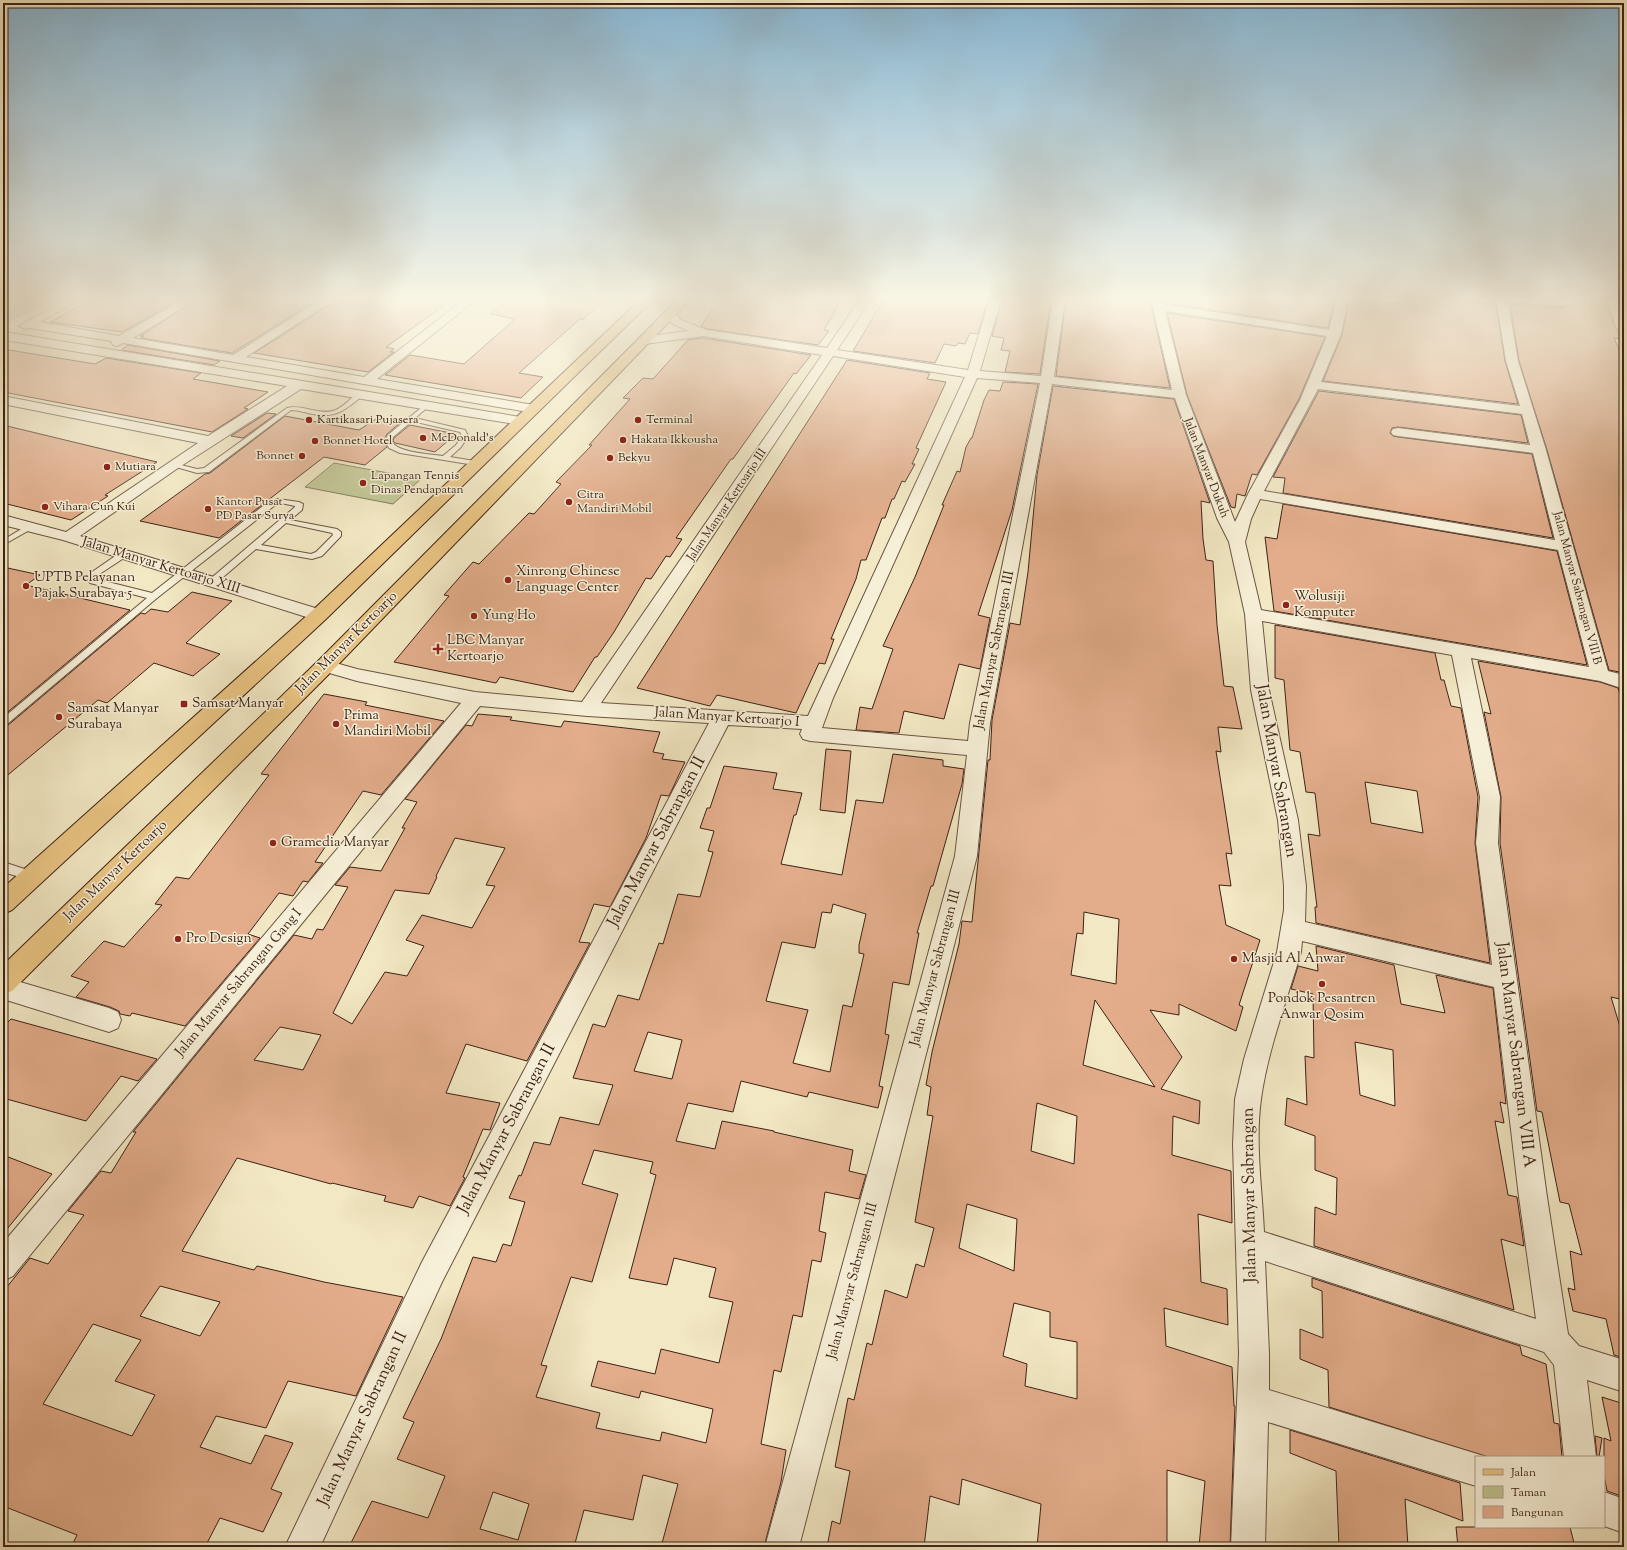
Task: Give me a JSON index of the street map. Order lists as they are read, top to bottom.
{
  "streets": {
    "main road": ["Jalan Manyar Kertoarjo"],
    "street": [
      "Jalan Manyar Dukuh",
      "Jalan Manyar Kertoarjo III",
      "Jalan Manyar Kertoarjo XIII",
      "Jalan Manyar Sabrangan VIII B",
      "Jalan Manyar Sabrangan III",
      "Jalan Manyar Kertoarjo I",
      "Jalan Manyar Sabrangan",
      "Jalan Manyar Sabrangan II",
      "Jalan Manyar Sabrangan Gang I",
      "Jalan Manyar Sabrangan VIII A"
    ]
  },
  "crossings": [
    ["Jalan Manyar Dukuh", "Jalan Manyar Sabrangan"],
    ["Jalan Manyar Kertoarjo III", "Jalan Manyar Kertoarjo I"],
    ["Jalan Manyar Sabrangan VIII B", "Jalan Manyar Sabrangan"],
    ["Jalan Manyar Sabrangan VIII B", "Jalan Manyar Sabrangan VIII A"],
    ["Jalan Manyar Kertoarjo", "Jalan Manyar Kertoarjo I"],
    ["Jalan Manyar Kertoarjo I", "Jalan Manyar Sabrangan II"],
    ["Jalan Manyar Kertoarjo I", "Jalan Manyar Sabrangan Gang I"]
  ],
  "places": {
    "other": [
      "Kartikasari Pujasera",
      "Terminal",
      "McDonald's",
      "Hakata Ikkousha",
      "Bonnet Hotel",
      "Bonnet",
      "Bekyu",
      "Mutiara",
      "Lapangan Tennis Dinas Pendapatan",
      "Citra Mandiri Mobil",
      "Vihara Cun Kui",
      "Kantor Pusat PD Pasar Surya",
      "Xinrong Chinese Language Center",
      "UPTB Pelayanan Pajak Surabaya 5",
      "Wolusiji Komputer",
      "Yung Ho",
      "Samsat Manyar Surabaya",
      "Prima Mandiri Mobil",
      "Gramedia Manyar",
      "Pro Design",
      "Masjid Al Anwar",
      "Pondok Pesantren Anwar Qosim"
    ],
    "health": ["LBC Manyar Kertoarjo"],
    "transit": ["Samsat Manyar"]
  },
  "legend": ["Jalan", "Taman", "Bangunan"]
}
